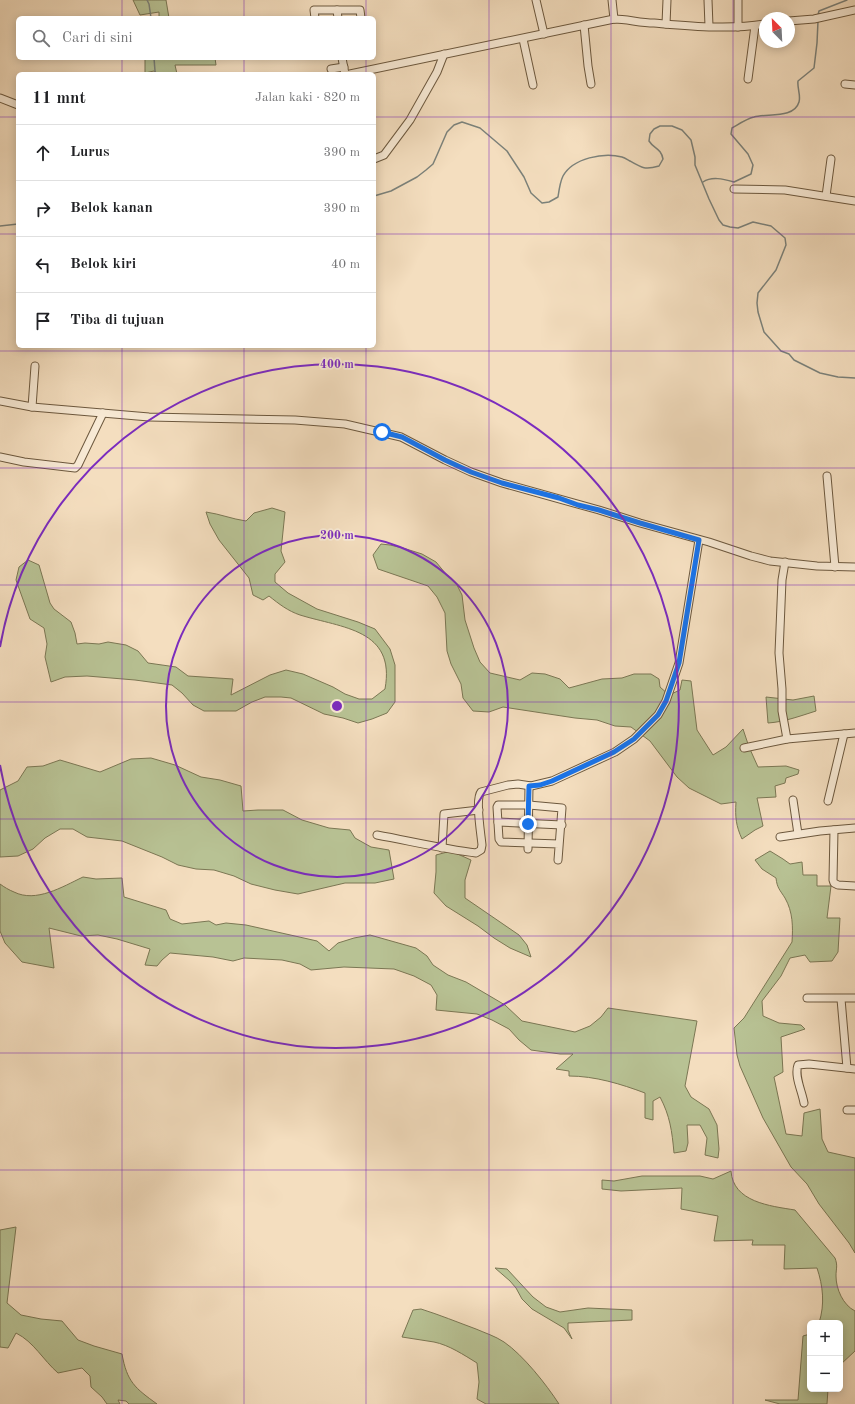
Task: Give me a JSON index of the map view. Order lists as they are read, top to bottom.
{
  "north": "top left",
  "page": {
    "search": "Cari di sini",
    "heading": ["11 mnt", "Jalan kaki · 820 m"],
    "list": [
      ["Lurus", "390 m"],
      ["Belok kanan", "390 m"],
      ["Belok kiri", "40 m"],
      "Tiba di tujuan"
    ],
    "map_buttons": ["+", "−"]
  },
  "rings": ["400 m", "200 m"]
}
